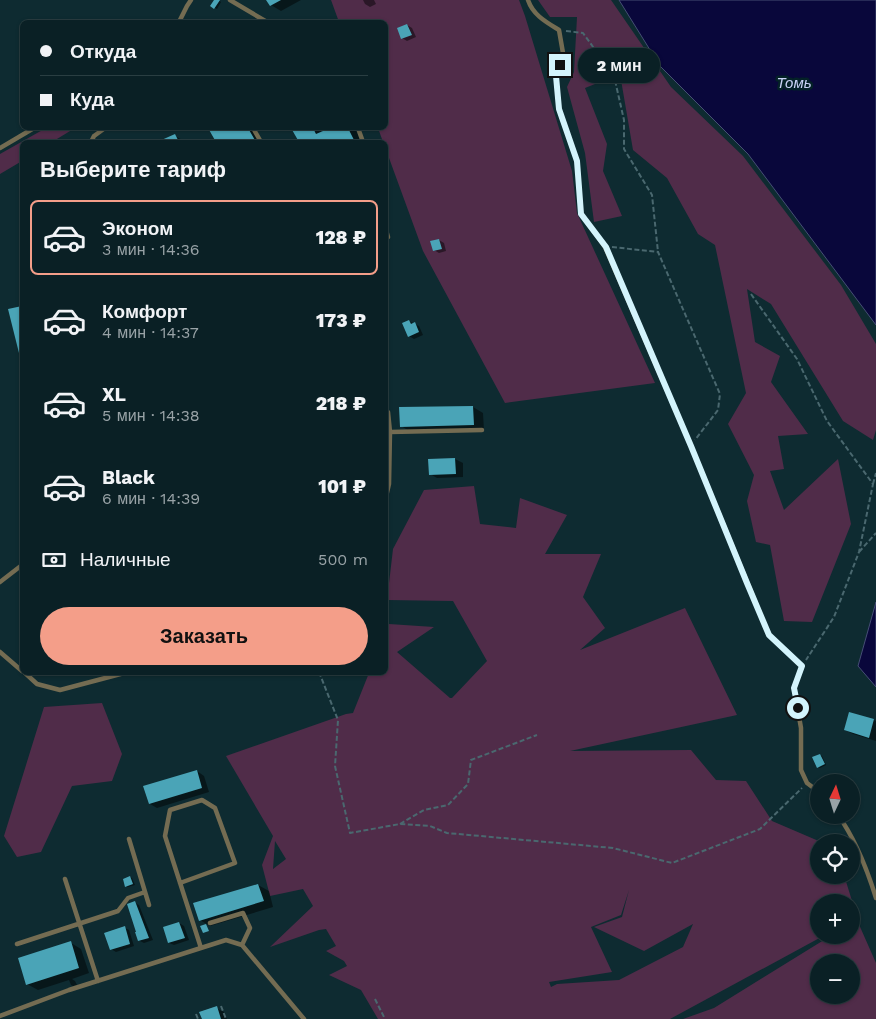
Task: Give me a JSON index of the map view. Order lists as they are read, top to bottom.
{
  "water": ["Томь"],
  "north": "top",
  "page": {
    "banner": ["Откуда", "Куда"],
    "bubble": "2 мин",
    "heading": "Выберите тариф",
    "list": [
      {
        "name": "Эконом",
        "note": "3 мин · 14:36",
        "value": "128 ₽"
      },
      {
        "name": "Комфорт",
        "note": "4 мин · 14:37",
        "value": "173 ₽"
      },
      {
        "name": "XL",
        "note": "5 мин · 14:38",
        "value": "218 ₽"
      },
      {
        "name": "Black",
        "note": "6 мин · 14:39",
        "value": "101 ₽"
      }
    ],
    "pay": ["Наличные", "500 m"],
    "buttons": "Заказать",
    "map_buttons": ["+", "−"]
  }
}
